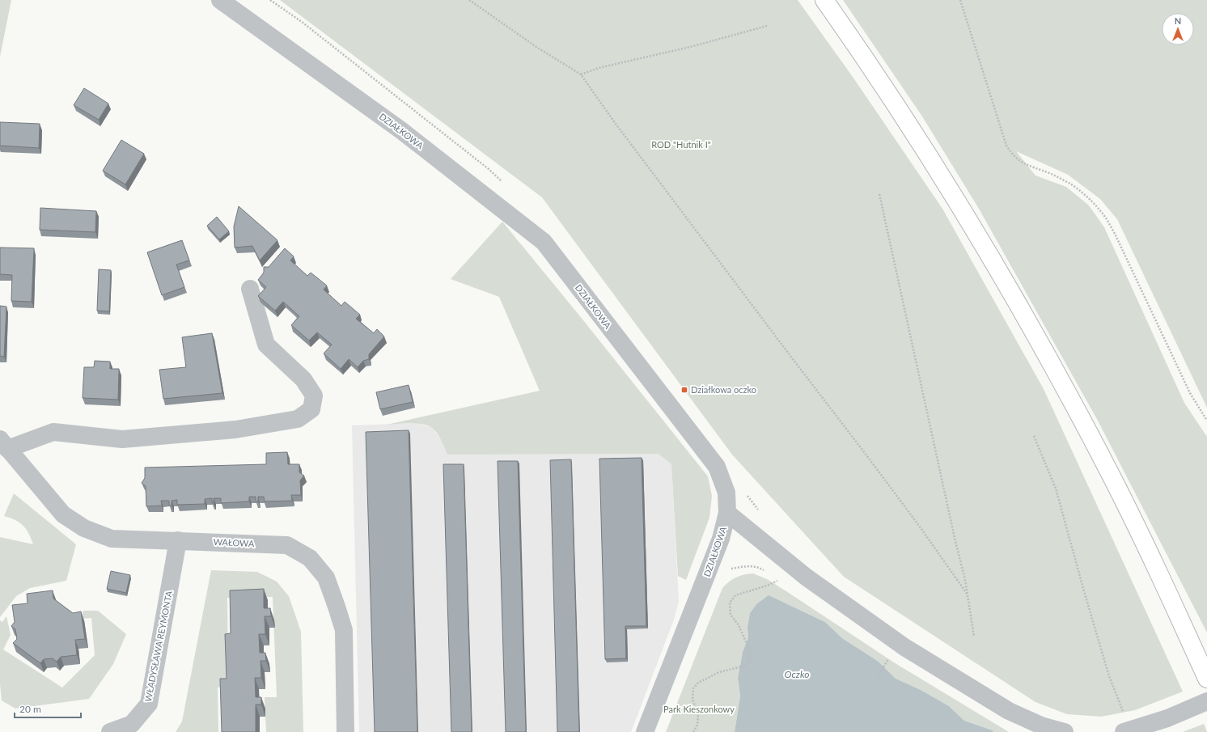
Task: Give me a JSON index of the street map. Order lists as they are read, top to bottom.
{
  "streets": {
    "street": ["DZIAŁKOWA", "WAŁOWA", "WŁADYSŁAWA REYMONTA"]
  },
  "crossings": [
    ["WAŁOWA", "WŁADYSŁAWA REYMONTA"]
  ],
  "water": ["Oczko"],
  "parks": ["ROD \"Hutnik I\"", "Park Kieszonkowy"],
  "places": {
    "transit": ["Działkowa oczko"]
  },
  "scale_bar": "20 m",
  "north": "top"
}
